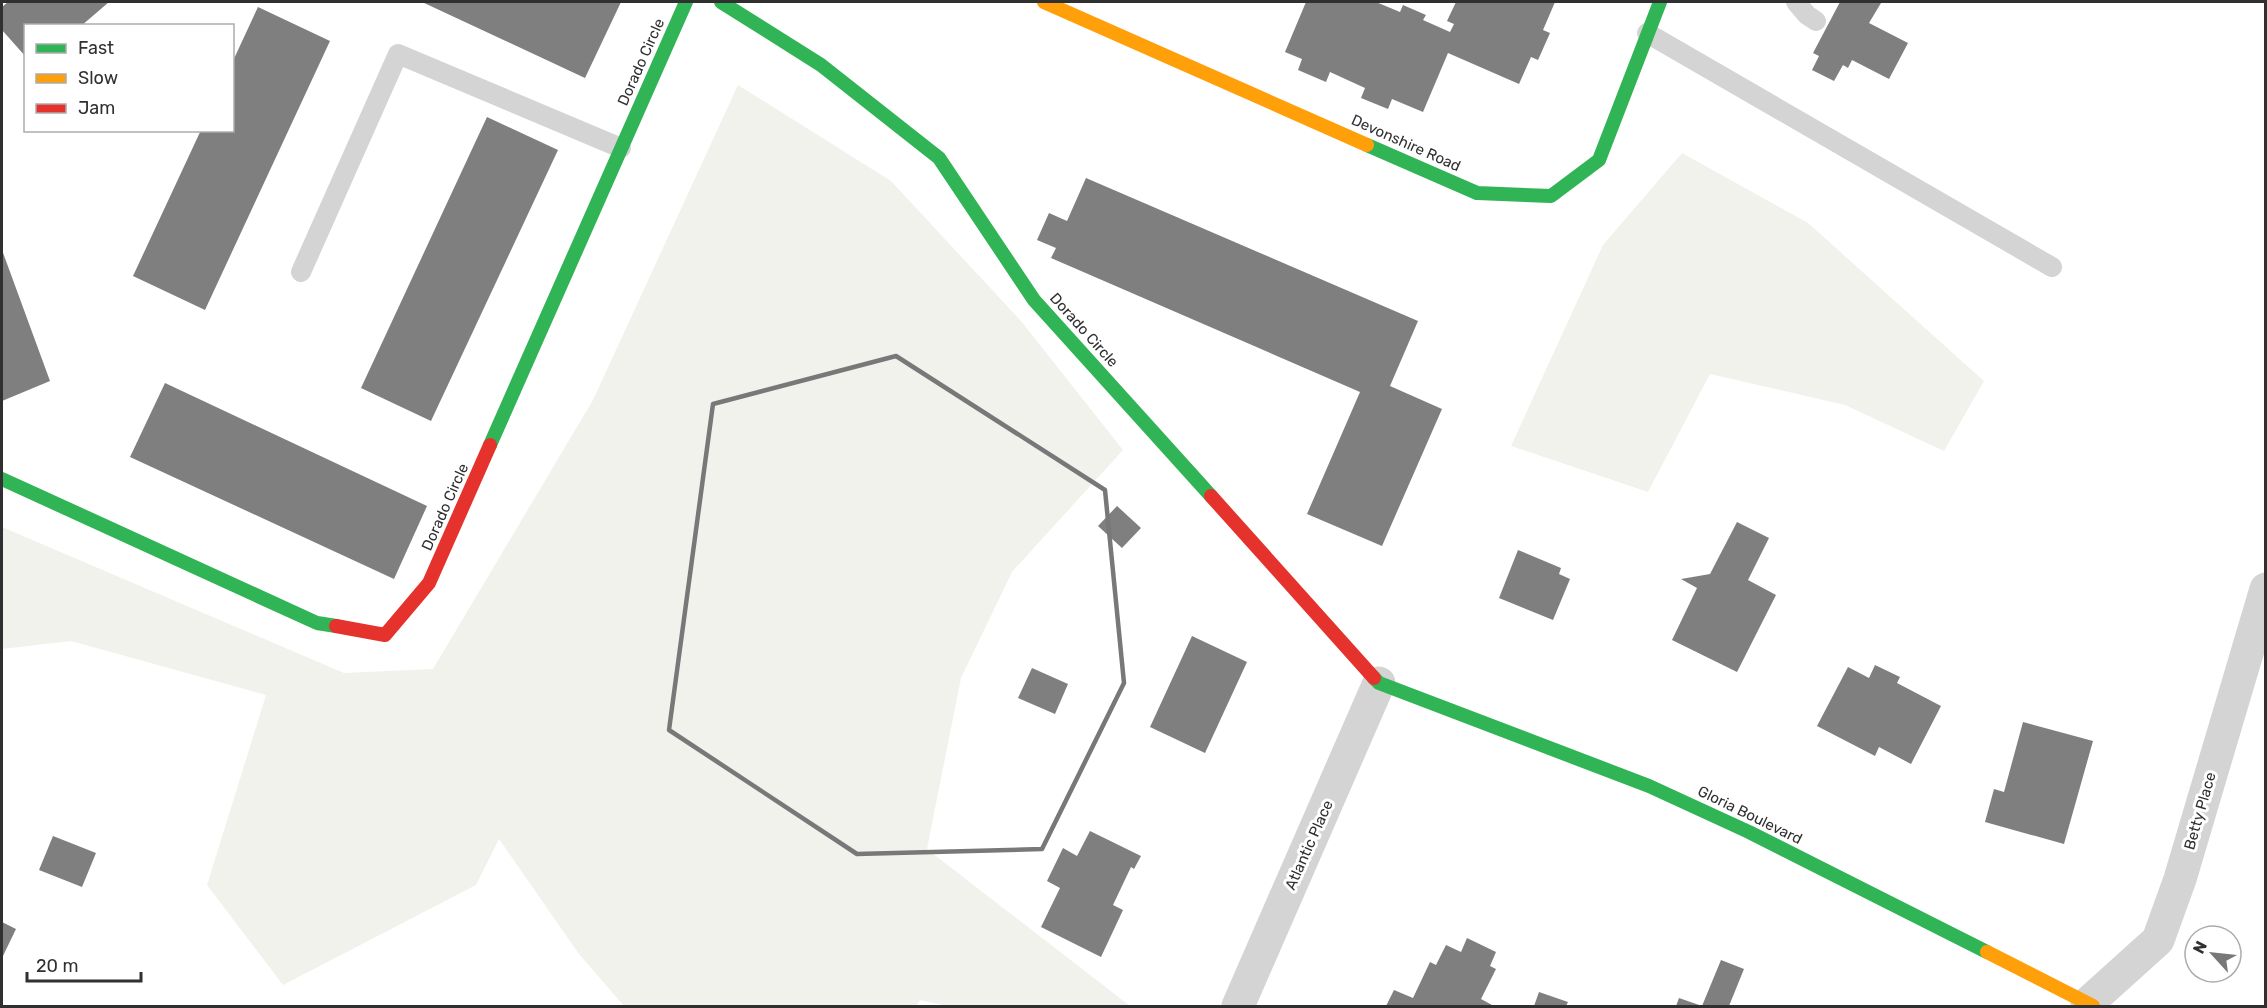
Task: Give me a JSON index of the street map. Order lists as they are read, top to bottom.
{
  "streets": {
    "street": [
      "Dorado Circle",
      "Devonshire Road",
      "Betty Place",
      "Gloria Boulevard",
      "Atlantic Place"
    ]
  },
  "crossings": [
    ["Dorado Circle", "Gloria Boulevard"],
    ["Dorado Circle", "Atlantic Place"],
    ["Betty Place", "Gloria Boulevard"],
    ["Gloria Boulevard", "Atlantic Place"]
  ],
  "legend": ["Fast", "Slow", "Jam"],
  "scale_bar": "20 m",
  "north": "top left"
}
